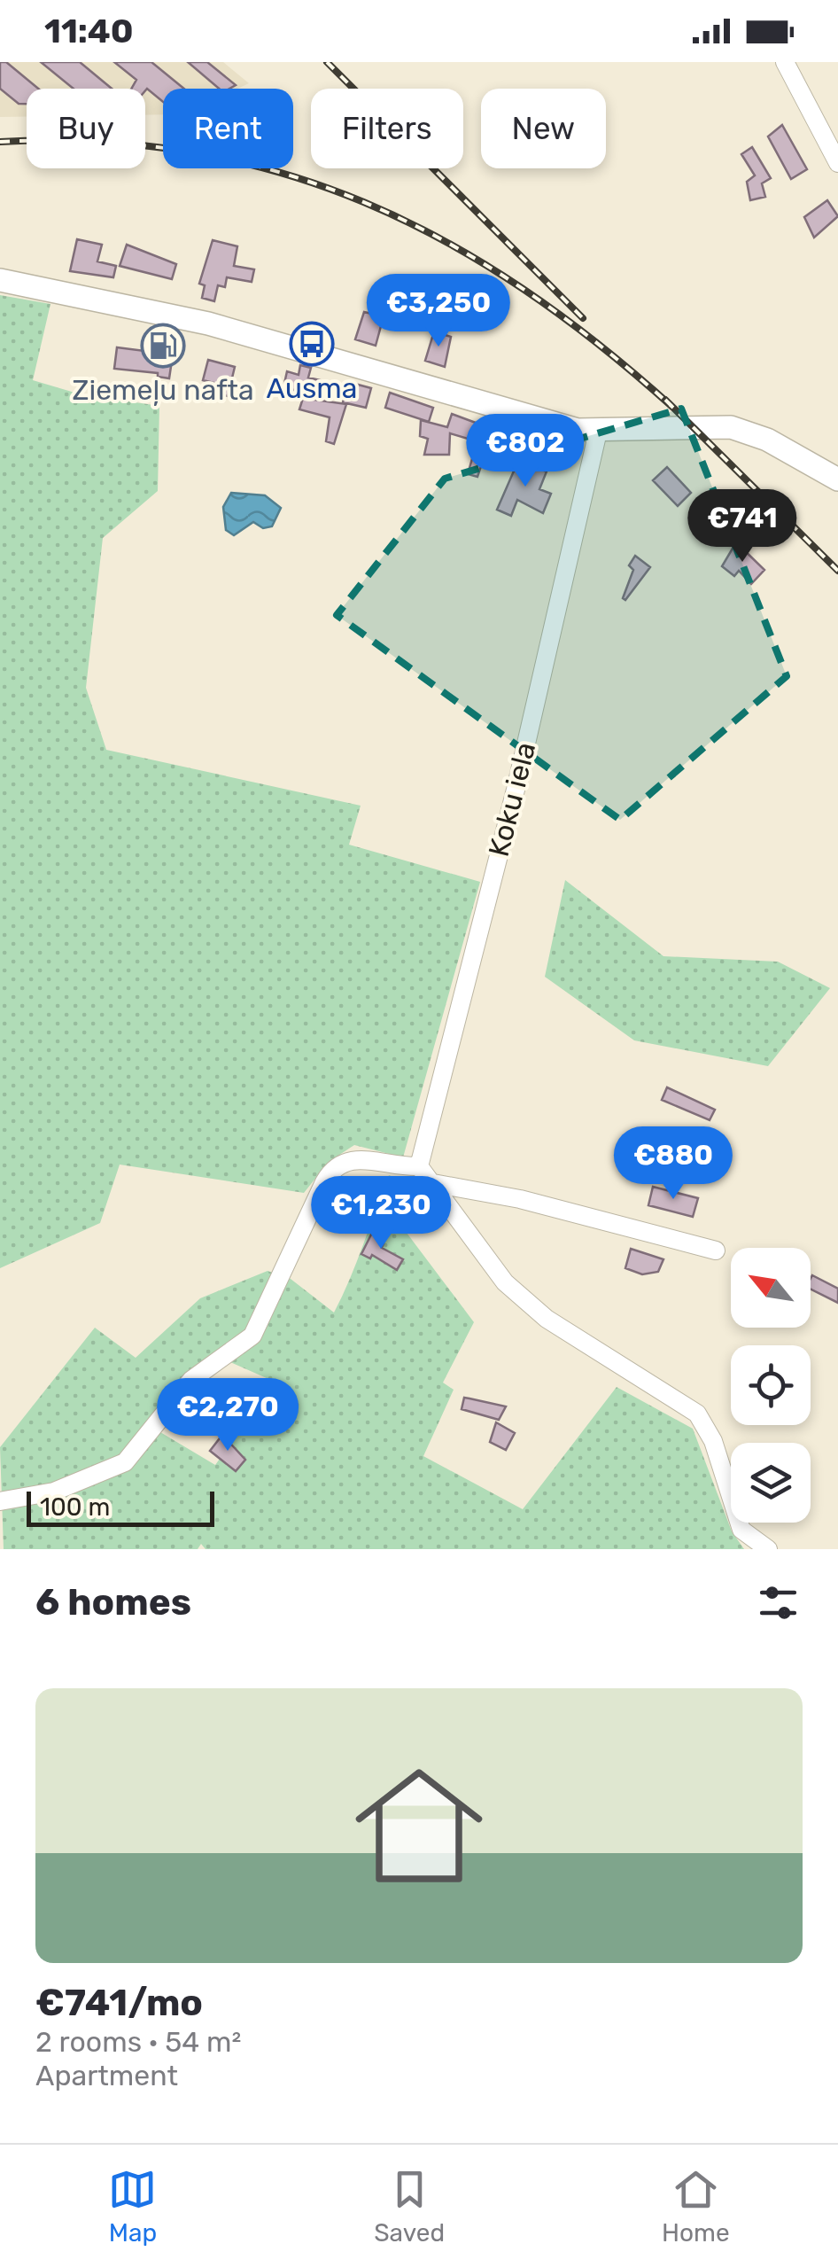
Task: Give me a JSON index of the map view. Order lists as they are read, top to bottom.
{
  "streets": {
    "street": ["Koku iela"]
  },
  "places": {
    "bus stop": ["Ausma"],
    "fuel station": ["Ziemeļu nafta"]
  },
  "scale_bar": "100 m",
  "north": "top left",
  "page": {
    "status": "11:40",
    "chip": [
      "Buy",
      "Rent",
      "Filters",
      "New"
    ],
    "price": [
      "€3,250",
      "€802",
      "€741",
      "€880",
      "€1,230",
      "€2,270"
    ],
    "scale": "100 m",
    "heading": "6 homes",
    "list": [
      {
        "name": "€741/mo",
        "note": "2 rooms · 54 m² · Apartment"
      }
    ],
    "tabs": ["Map", "Saved", "Home"]
  }
}
